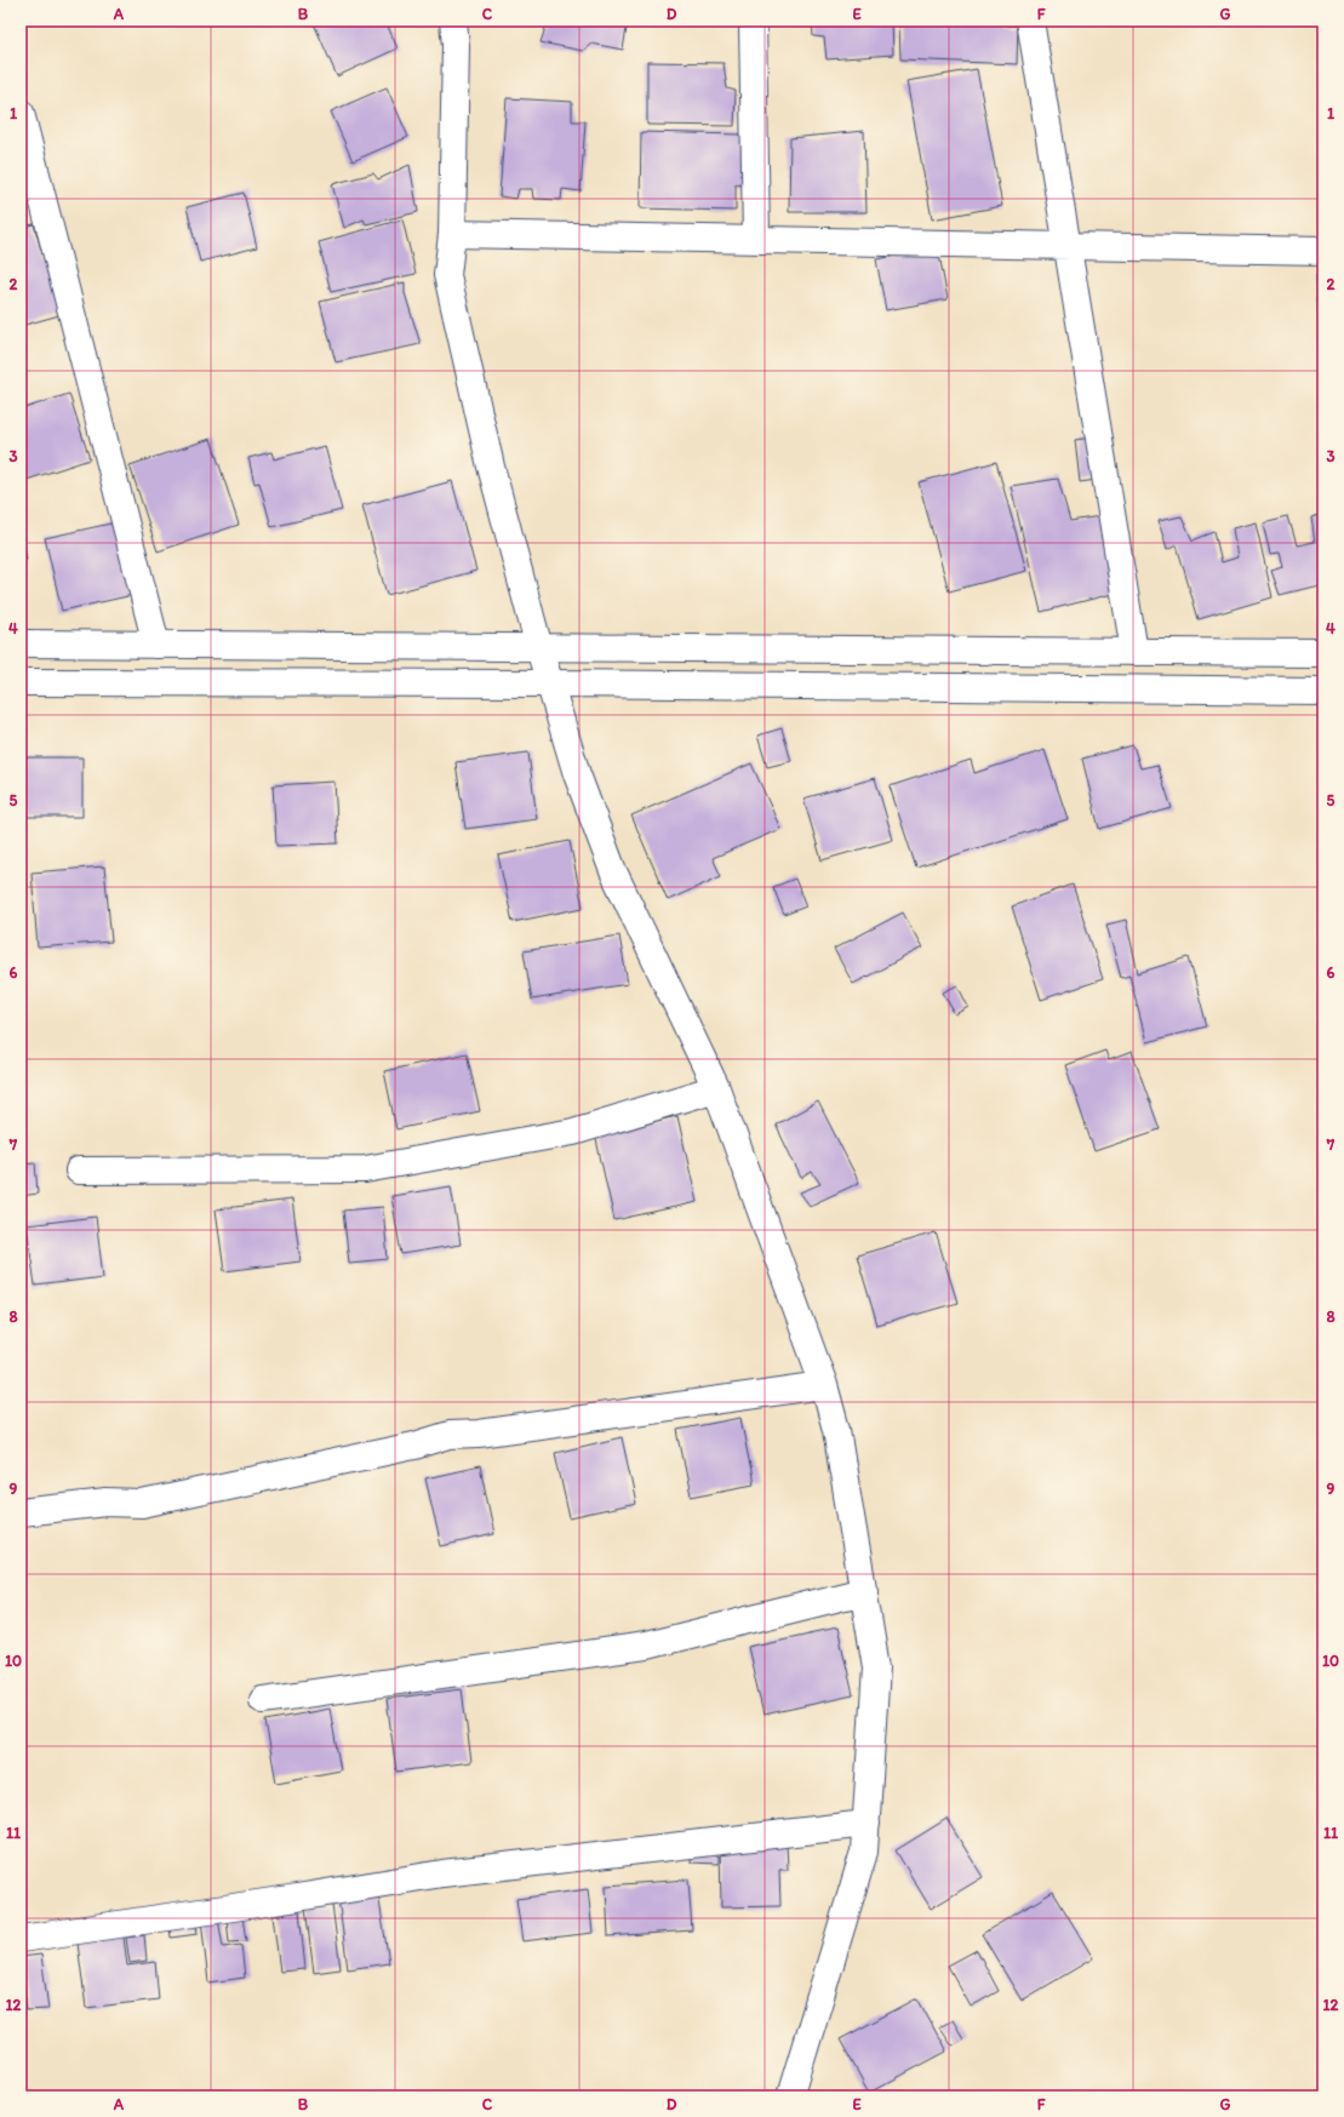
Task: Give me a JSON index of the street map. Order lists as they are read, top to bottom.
{
  "grid": {
    "columns": [
      "A",
      "B",
      "C",
      "D",
      "E",
      "F",
      "G"
    ],
    "rows": [
      "1",
      "2",
      "3",
      "4",
      "5",
      "6",
      "7",
      "8",
      "9",
      "10",
      "11",
      "12"
    ]
  }
}
